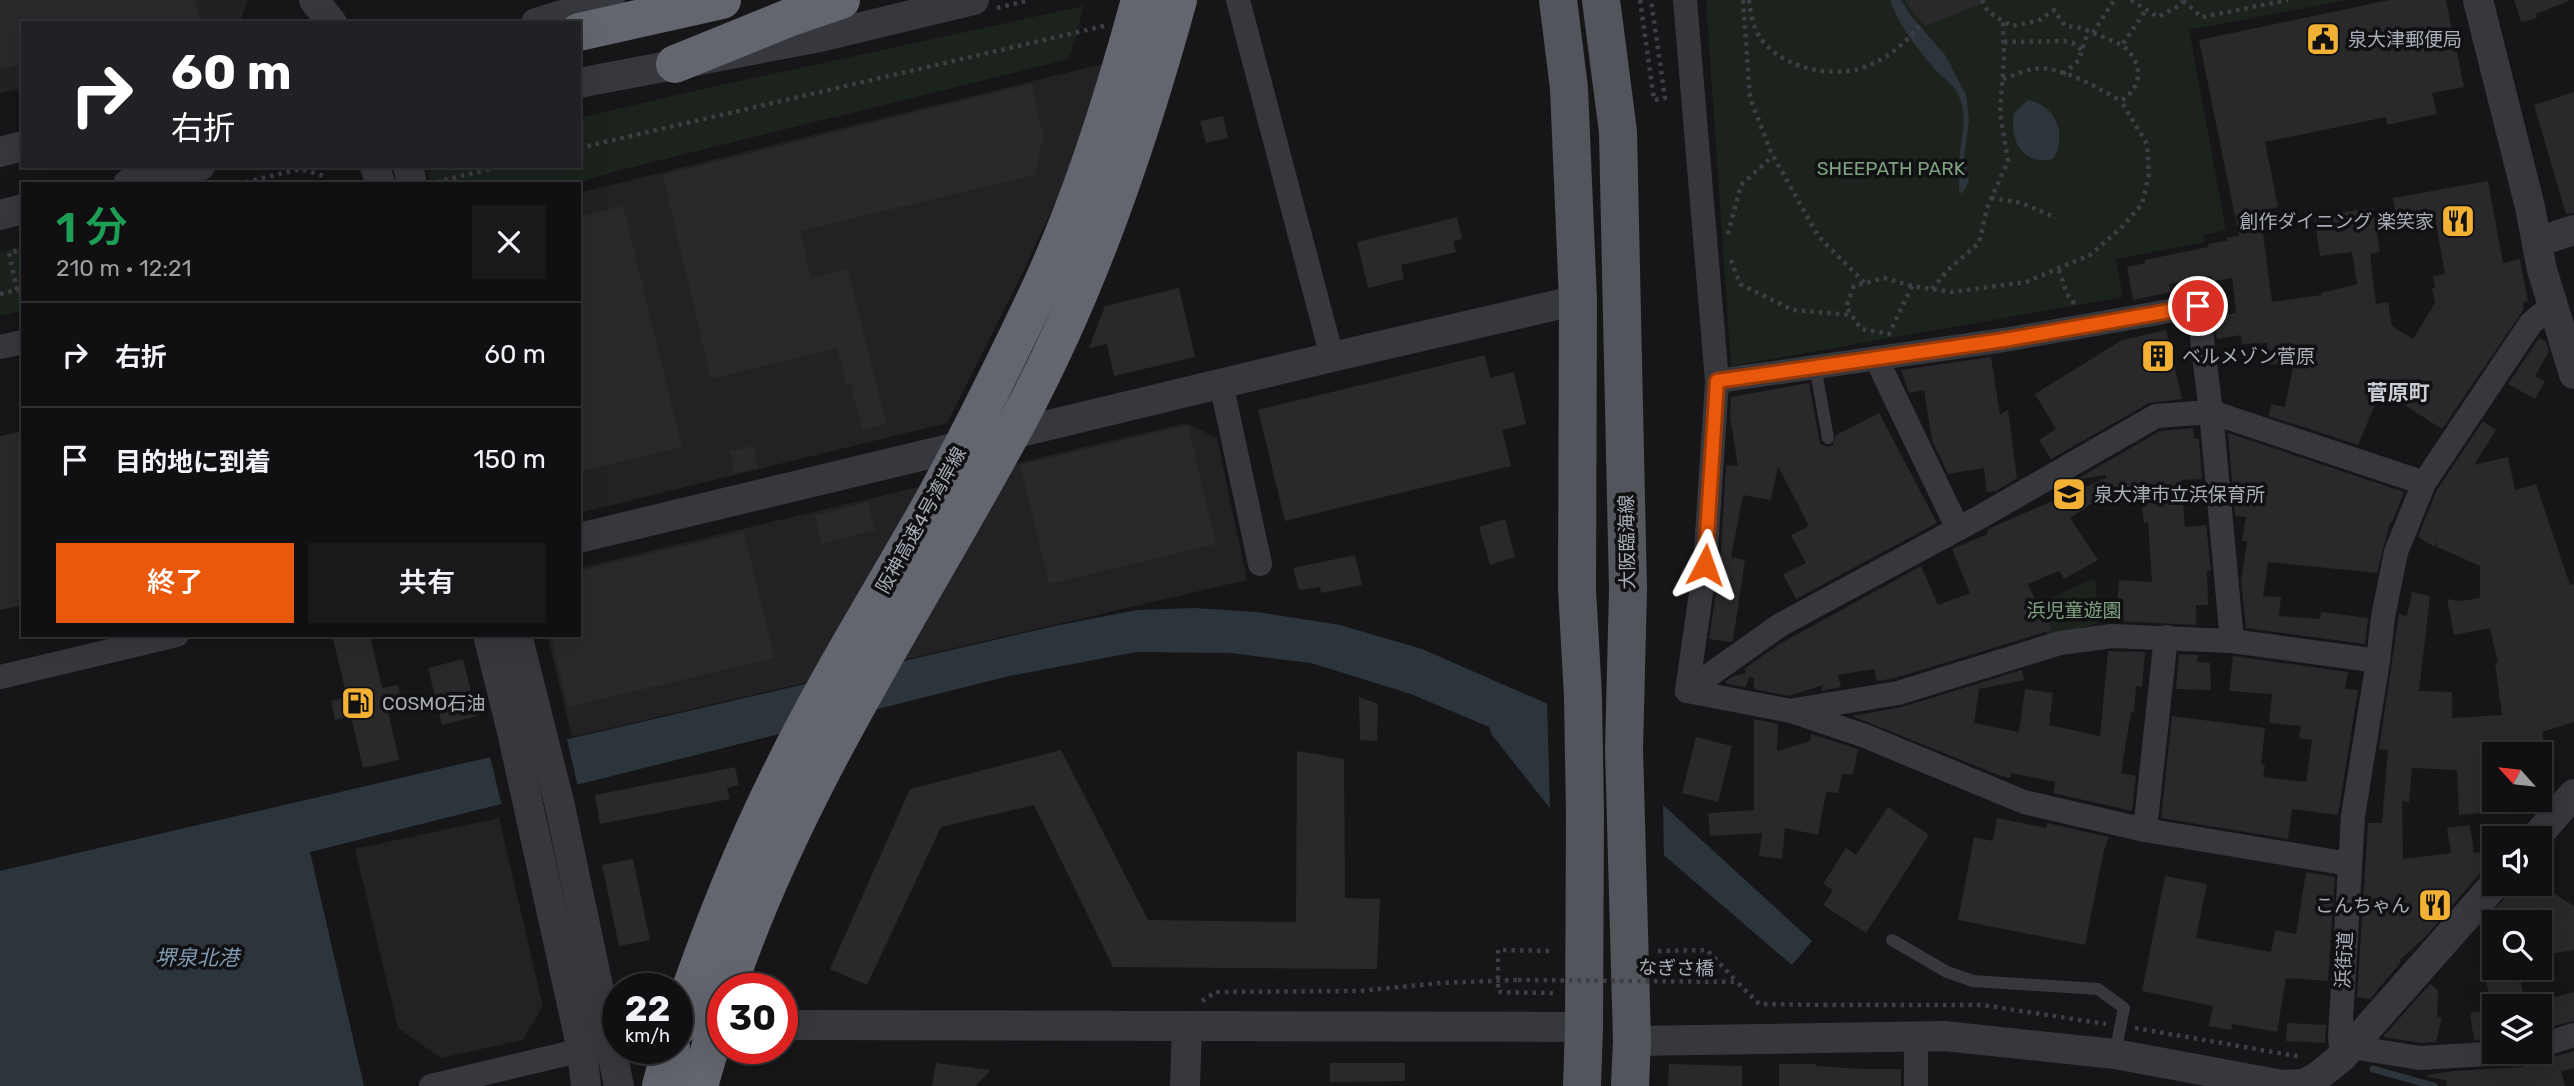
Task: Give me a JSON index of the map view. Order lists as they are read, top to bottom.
{
  "streets": {
    "highway": ["阪神高速4号湾岸線"],
    "main road": ["大阪臨海線"],
    "street": ["浜街道"],
    "path": ["なぎさ橋"]
  },
  "districts": ["菅原町"],
  "water": ["堺泉北港"],
  "parks": ["SHEEPATH PARK", "浜児童遊園"],
  "places": {
    "public building": ["泉大津郵便局"],
    "restaurant": ["創作ダイニング 楽笑家", "こんちゃん"],
    "building": ["ベルメゾン菅原"],
    "school or university": ["泉大津市立浜保育所"],
    "fuel station": ["COSMO石油"]
  },
  "north": "top left",
  "page": {
    "turn": ["60 m", "右折"],
    "heading": ["1 分", "210 m · 12:21"],
    "list": [
      {
        "name": "右折",
        "value": "60 m"
      },
      {
        "name": "目的地に到着",
        "value": "150 m"
      }
    ],
    "buttons": ["終了", "共有"],
    "speed": "22 km/h",
    "limit": "30"
  }
}
